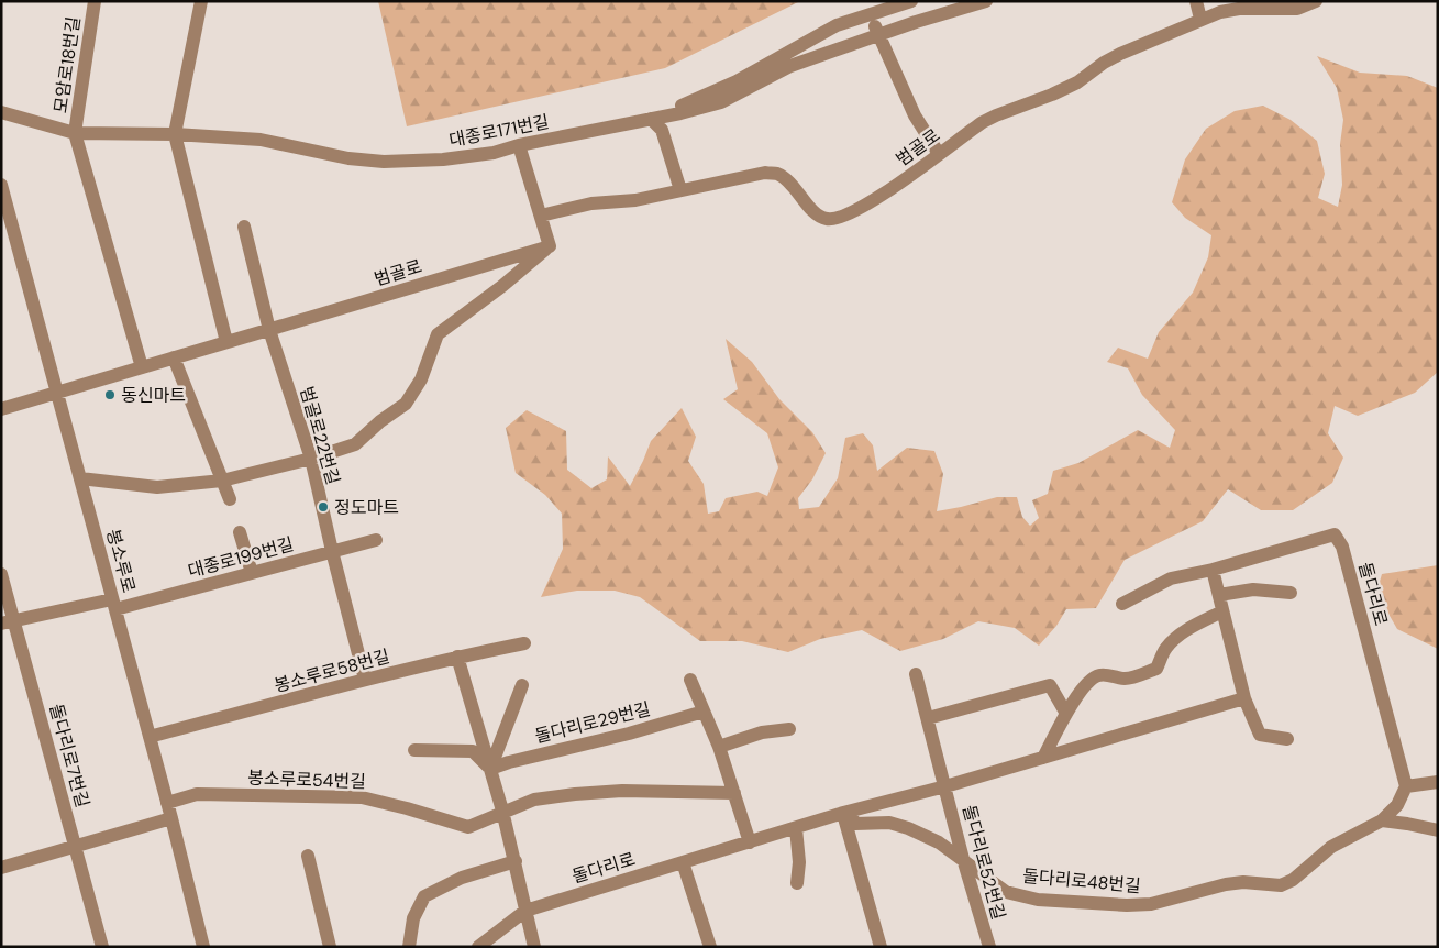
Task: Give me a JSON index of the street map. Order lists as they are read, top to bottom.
{
  "streets": {
    "street": [
      "모암로18번길",
      "대종로171번길",
      "범골로",
      "범골로22번길",
      "대종로199번길",
      "봉소루로",
      "돌다리로",
      "봉소루로58번길",
      "돌다리로29번길",
      "돌다리로7번길",
      "봉소루로54번길",
      "돌다리로52번길",
      "돌다리로48번길"
    ]
  },
  "crossings": [
    ["모암로18번길", "대종로171번길"],
    ["범골로", "범골로22번길"],
    ["범골로", "봉소루로"],
    ["범골로22번길", "대종로199번길"],
    ["범골로22번길", "봉소루로58번길"],
    ["대종로199번길", "봉소루로"],
    ["대종로199번길", "돌다리로7번길"],
    ["봉소루로", "봉소루로58번길"],
    ["봉소루로", "봉소루로54번길"],
    ["돌다리로", "돌다리로52번길"],
    ["돌다리로", "돌다리로48번길"],
    ["돌다리로52번길", "돌다리로48번길"]
  ],
  "places": ["동신마트", "정도마트"]
}
